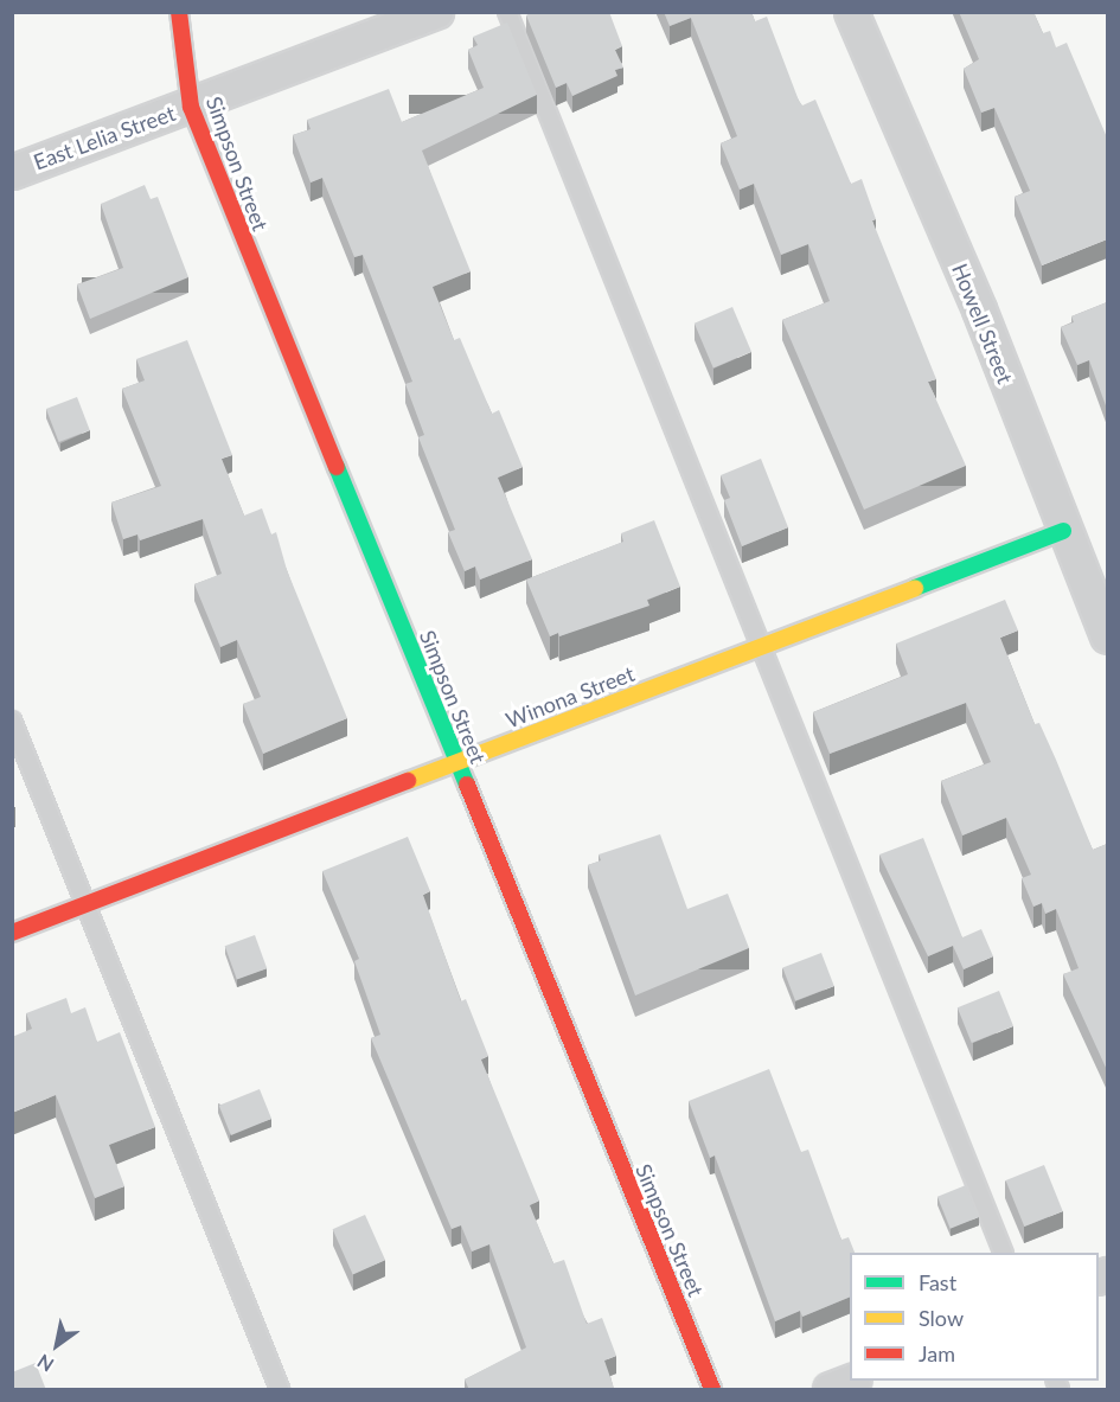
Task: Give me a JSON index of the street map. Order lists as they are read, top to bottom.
{
  "streets": {
    "street": [
      "East Lelia Street",
      "Simpson Street",
      "Howell Street",
      "Winona Street"
    ]
  },
  "crossings": [
    ["East Lelia Street", "Simpson Street"],
    ["Simpson Street", "Winona Street"],
    ["Howell Street", "Winona Street"]
  ],
  "legend": ["Fast", "Slow", "Jam"],
  "north": "bottom left"
}
